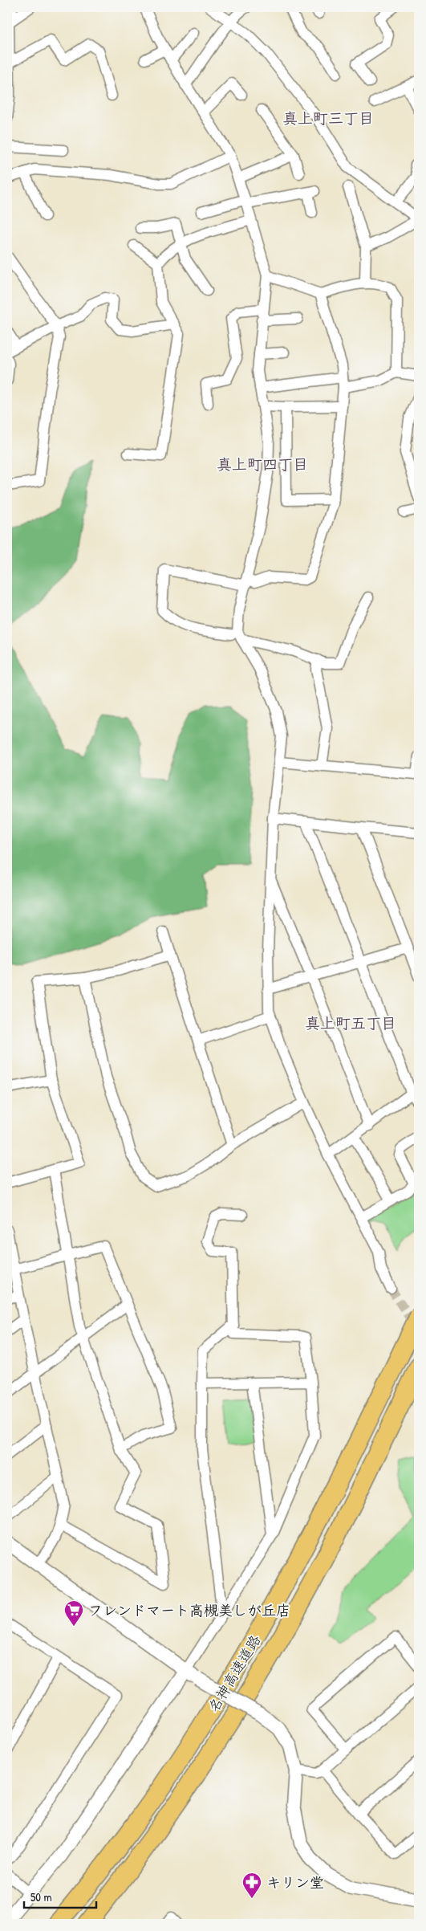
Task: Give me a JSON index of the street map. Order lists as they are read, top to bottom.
{
  "streets": {
    "highway": ["名神高速道路"]
  },
  "districts": ["真上町三丁目", "真上町四丁目", "真上町五丁目"],
  "places": {
    "supermarket": ["フレンドマート高槻美しが丘店"],
    "pharmacy": ["キリン堂"]
  },
  "scale_bar": "50 m"
}
